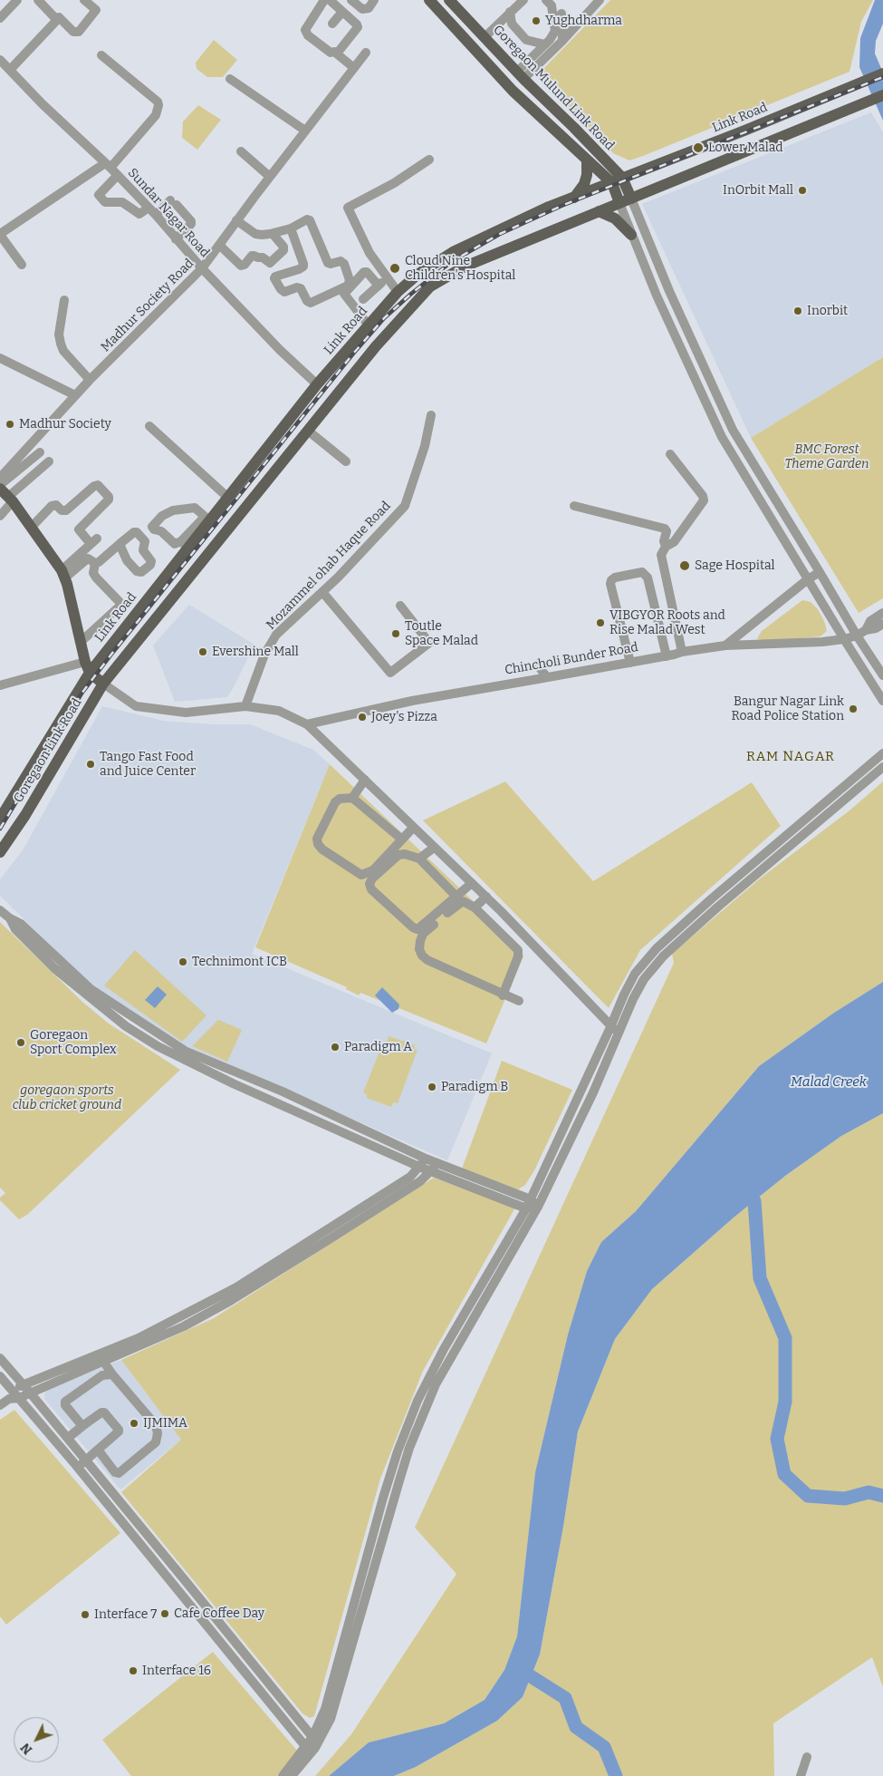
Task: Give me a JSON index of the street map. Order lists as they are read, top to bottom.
{
  "streets": {
    "main road": ["Goregaon Mulund Link Road", "Link Road", "Goregaon Link Road"],
    "street": [
      "Sundar Nagar Road",
      "Madhur Society Road",
      "Mozammel ohab Haque Road",
      "Chincholi Bunder Road"
    ]
  },
  "crossings": [
    ["Goregaon Mulund Link Road", "Link Road"],
    ["Link Road", "Sundar Nagar Road"],
    ["Sundar Nagar Road", "Madhur Society Road"]
  ],
  "districts": ["RAM NAGAR"],
  "water": ["Malad Creek"],
  "parks": ["BMC Forest Theme Garden", "goregaon sports club cricket ground"],
  "places": [
    "Yughdharma",
    "Lower Malad",
    "InOrbit Mall",
    "Cloud Nine Children's Hospital",
    "Inorbit",
    "Madhur Society",
    "Sage Hospital",
    "VIBGYOR Roots and Rise Malad West",
    "Toutle Space Malad",
    "Evershine Mall",
    "Bangur Nagar Link Road Police Station",
    "Joey's Pizza",
    "Tango Fast Food and Juice Center",
    "Technimont ICB",
    "Goregaon Sport Complex",
    "Paradigm A",
    "Paradigm B",
    "IJMIMA",
    "Cafe Coffee Day",
    "Interface 7",
    "Interface 16"
  ],
  "north": "bottom left"
}
